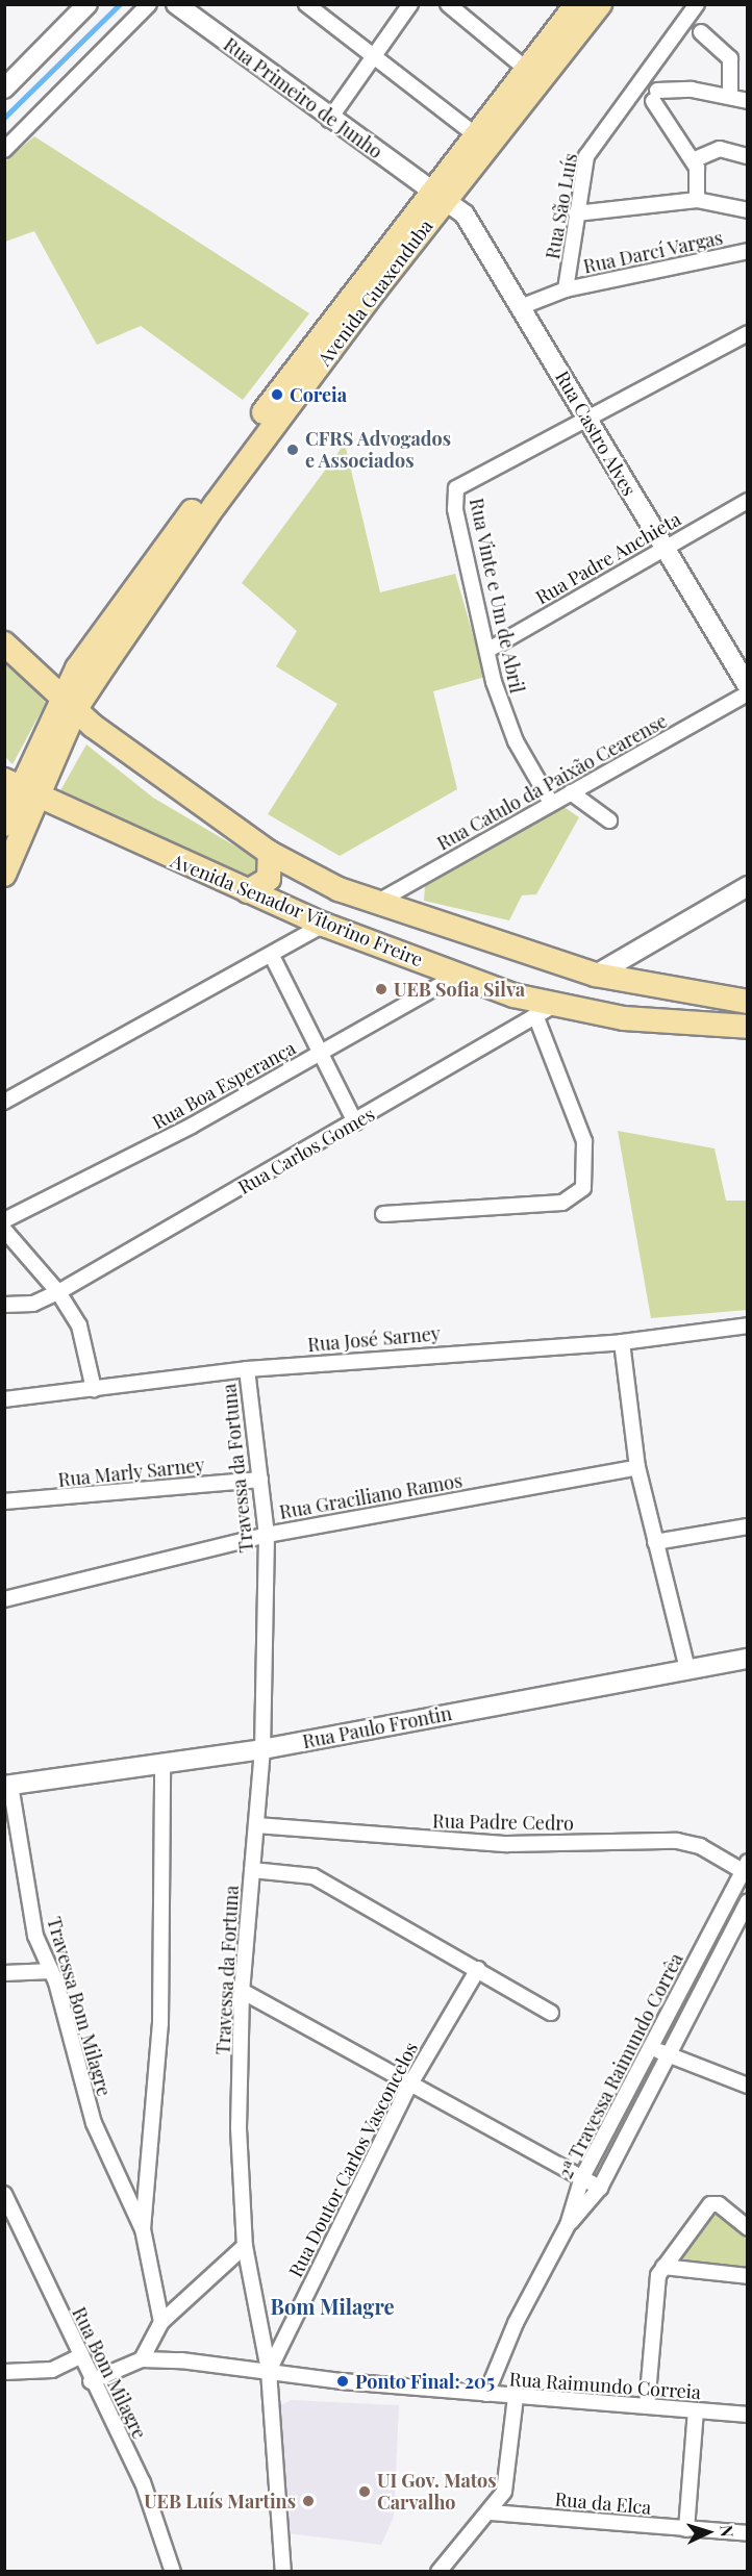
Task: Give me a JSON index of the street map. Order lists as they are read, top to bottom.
{
  "streets": {
    "main road": ["Avenida Guaxenduba", "Avenida Senador Vitorino Freire"],
    "street": [
      "Rua Primeiro de Junho",
      "Rua São Luís",
      "Rua Darcí Vargas",
      "Rua Castro Alves",
      "Rua Padre Anchieta",
      "Rua Vinte e Um de Abril",
      "Rua Catulo da Paixão Cearense",
      "Rua Boa Esperança",
      "Rua Carlos Gomes",
      "Rua José Sarney",
      "Travessa da Fortuna",
      "Rua Marly Sarney",
      "Rua Graciliano Ramos",
      "Rua Paulo Frontin",
      "Rua Padre Cedro",
      "Travessa Bom Milagre",
      "2ª Travessa Raimundo Corrêa",
      "Rua Doutor Carlos Vasconcelos",
      "Rua Bom Milagre",
      "Rua Raimundo Correia",
      "Rua da Elca"
    ]
  },
  "crossings": [
    ["Rua Primeiro de Junho", "Avenida Guaxenduba"],
    ["Rua Primeiro de Junho", "Rua Castro Alves"],
    ["Rua São Luís", "Rua Darcí Vargas"],
    ["Avenida Guaxenduba", "Rua Castro Alves"],
    ["Avenida Guaxenduba", "Avenida Senador Vitorino Freire"],
    ["Rua Castro Alves", "Rua Padre Anchieta"],
    ["Rua Castro Alves", "Rua Vinte e Um de Abril"],
    ["Rua Padre Anchieta", "Rua Vinte e Um de Abril"],
    ["Rua Vinte e Um de Abril", "Rua Catulo da Paixão Cearense"],
    ["Rua Catulo da Paixão Cearense", "Avenida Senador Vitorino Freire"],
    ["Avenida Senador Vitorino Freire", "Rua Boa Esperança"],
    ["Avenida Senador Vitorino Freire", "Rua Carlos Gomes"],
    ["Rua José Sarney", "Travessa da Fortuna"],
    ["Travessa da Fortuna", "Rua Marly Sarney"],
    ["Travessa da Fortuna", "Rua Graciliano Ramos"],
    ["Travessa da Fortuna", "Rua Paulo Frontin"],
    ["Travessa da Fortuna", "Rua Padre Cedro"],
    ["Travessa da Fortuna", "Rua Doutor Carlos Vasconcelos"],
    ["Travessa da Fortuna", "Rua Raimundo Correia"],
    ["Rua Paulo Frontin", "Travessa Bom Milagre"],
    ["Rua Padre Cedro", "2ª Travessa Raimundo Corrêa"],
    ["Rua Doutor Carlos Vasconcelos", "Rua Raimundo Correia"],
    ["Rua Bom Milagre", "Rua Raimundo Correia"]
  ],
  "districts": ["Bom Milagre"],
  "places": [
    "Coreia",
    "CFRS Advogados e Associados",
    "UEB Sofia Silva",
    "Ponto Final: 205",
    "UI Gov. Matos Carvalho",
    "UEB Luís Martins"
  ],
  "north": "right"
}
